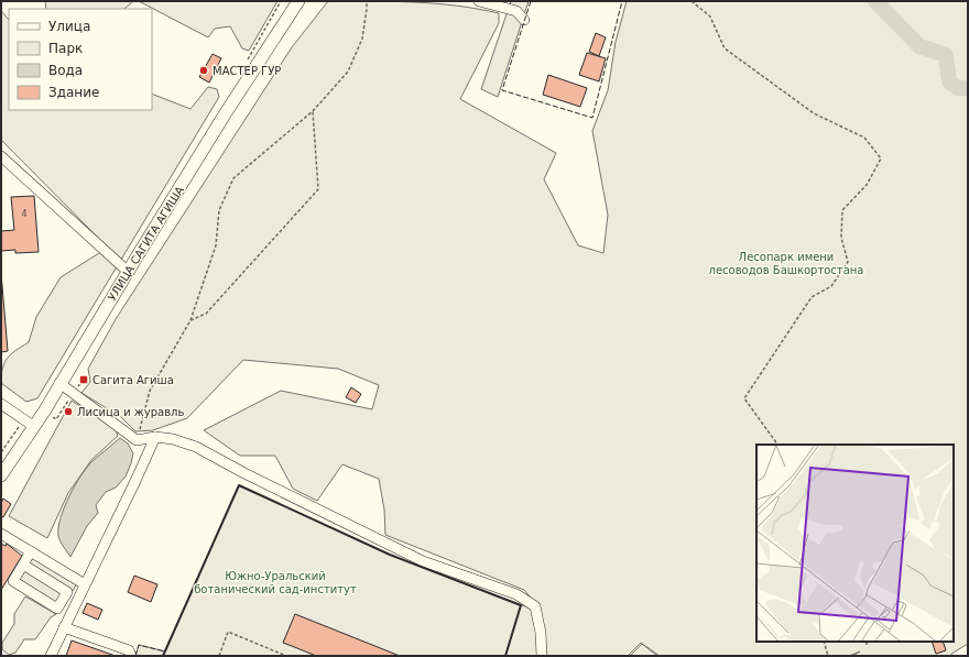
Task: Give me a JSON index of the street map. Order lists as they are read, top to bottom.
{
  "streets": {
    "main road": ["УЛИЦА САГИТА АГИША"]
  },
  "parks": ["Лесопарк имени лесоводов Башкортостана", "Южно-Уральский ботанический сад-институт"],
  "places": {
    "other": ["МАСТЕР ГУР", "Лисица и журавль"],
    "transit": ["Сагита Агиша"]
  },
  "house_numbers": ["4"],
  "legend": [
    "Улица",
    "Парк",
    "Вода",
    "Здание"
  ]
}
